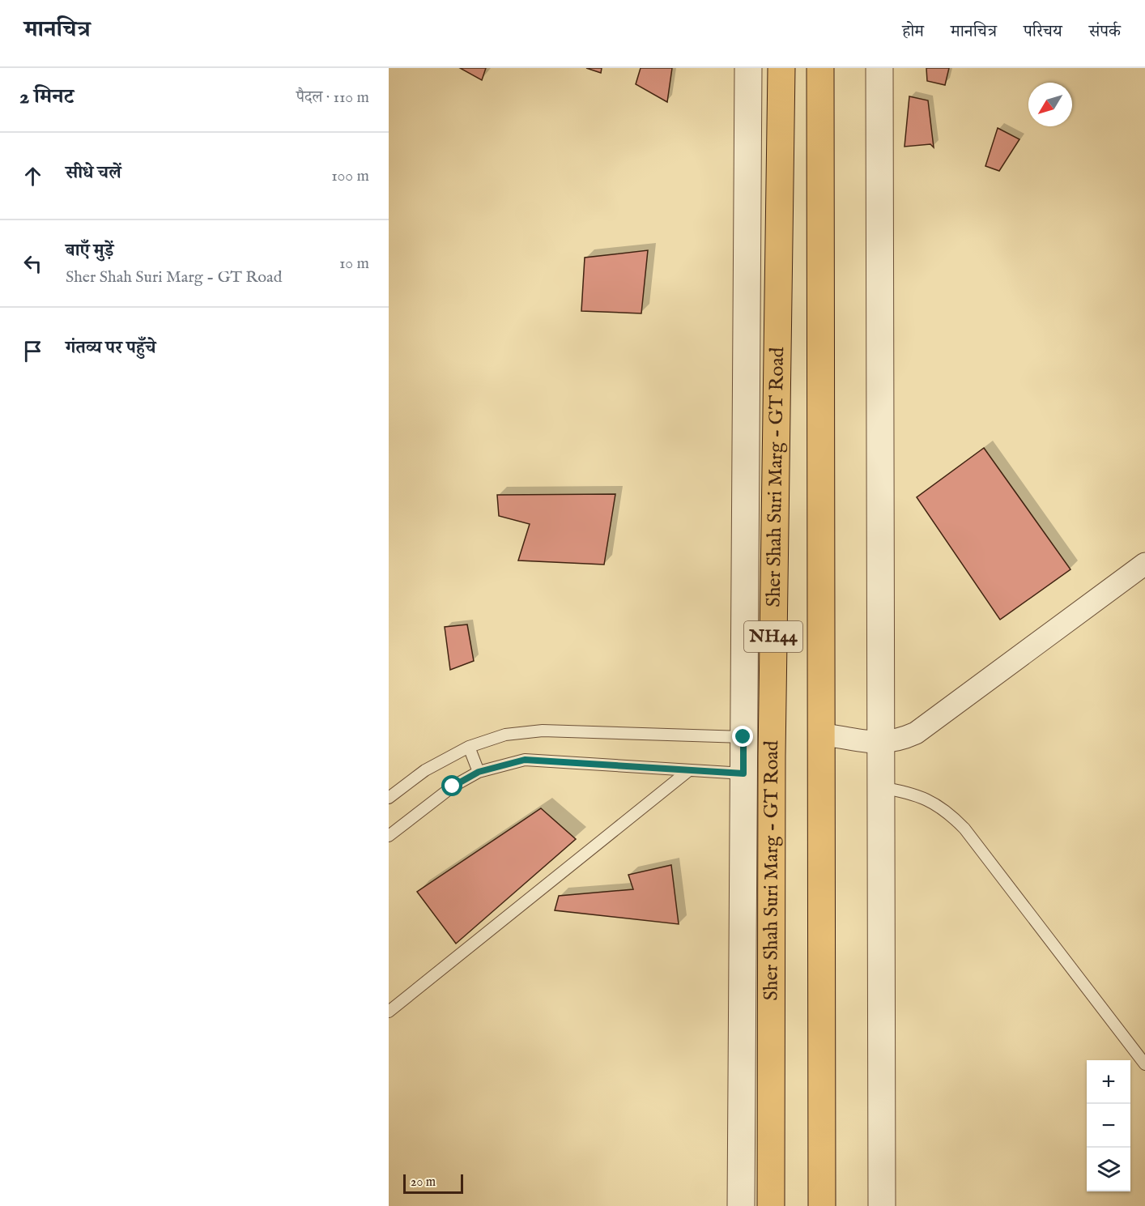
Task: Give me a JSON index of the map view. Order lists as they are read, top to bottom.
{
  "streets": {
    "highway": ["Sher Shah Suri Marg - GT Road", "NH44"]
  },
  "scale_bar": "20 m",
  "north": "bottom left",
  "page": {
    "header": "मानचित्र",
    "nav": [
      "होम",
      "मानचित्र",
      "परिचय",
      "संपर्क"
    ],
    "heading": ["2 मिनट", "पैदल · 110 m"],
    "list": [
      ["सीधे चलें", "100 m"],
      ["बाएँ मुड़ें", "Sher Shah Suri Marg - GT Road", "10 m"],
      "गंतव्य पर पहुँचे"
    ],
    "map_buttons": ["+", "−"],
    "scale": "20 m"
  }
}
